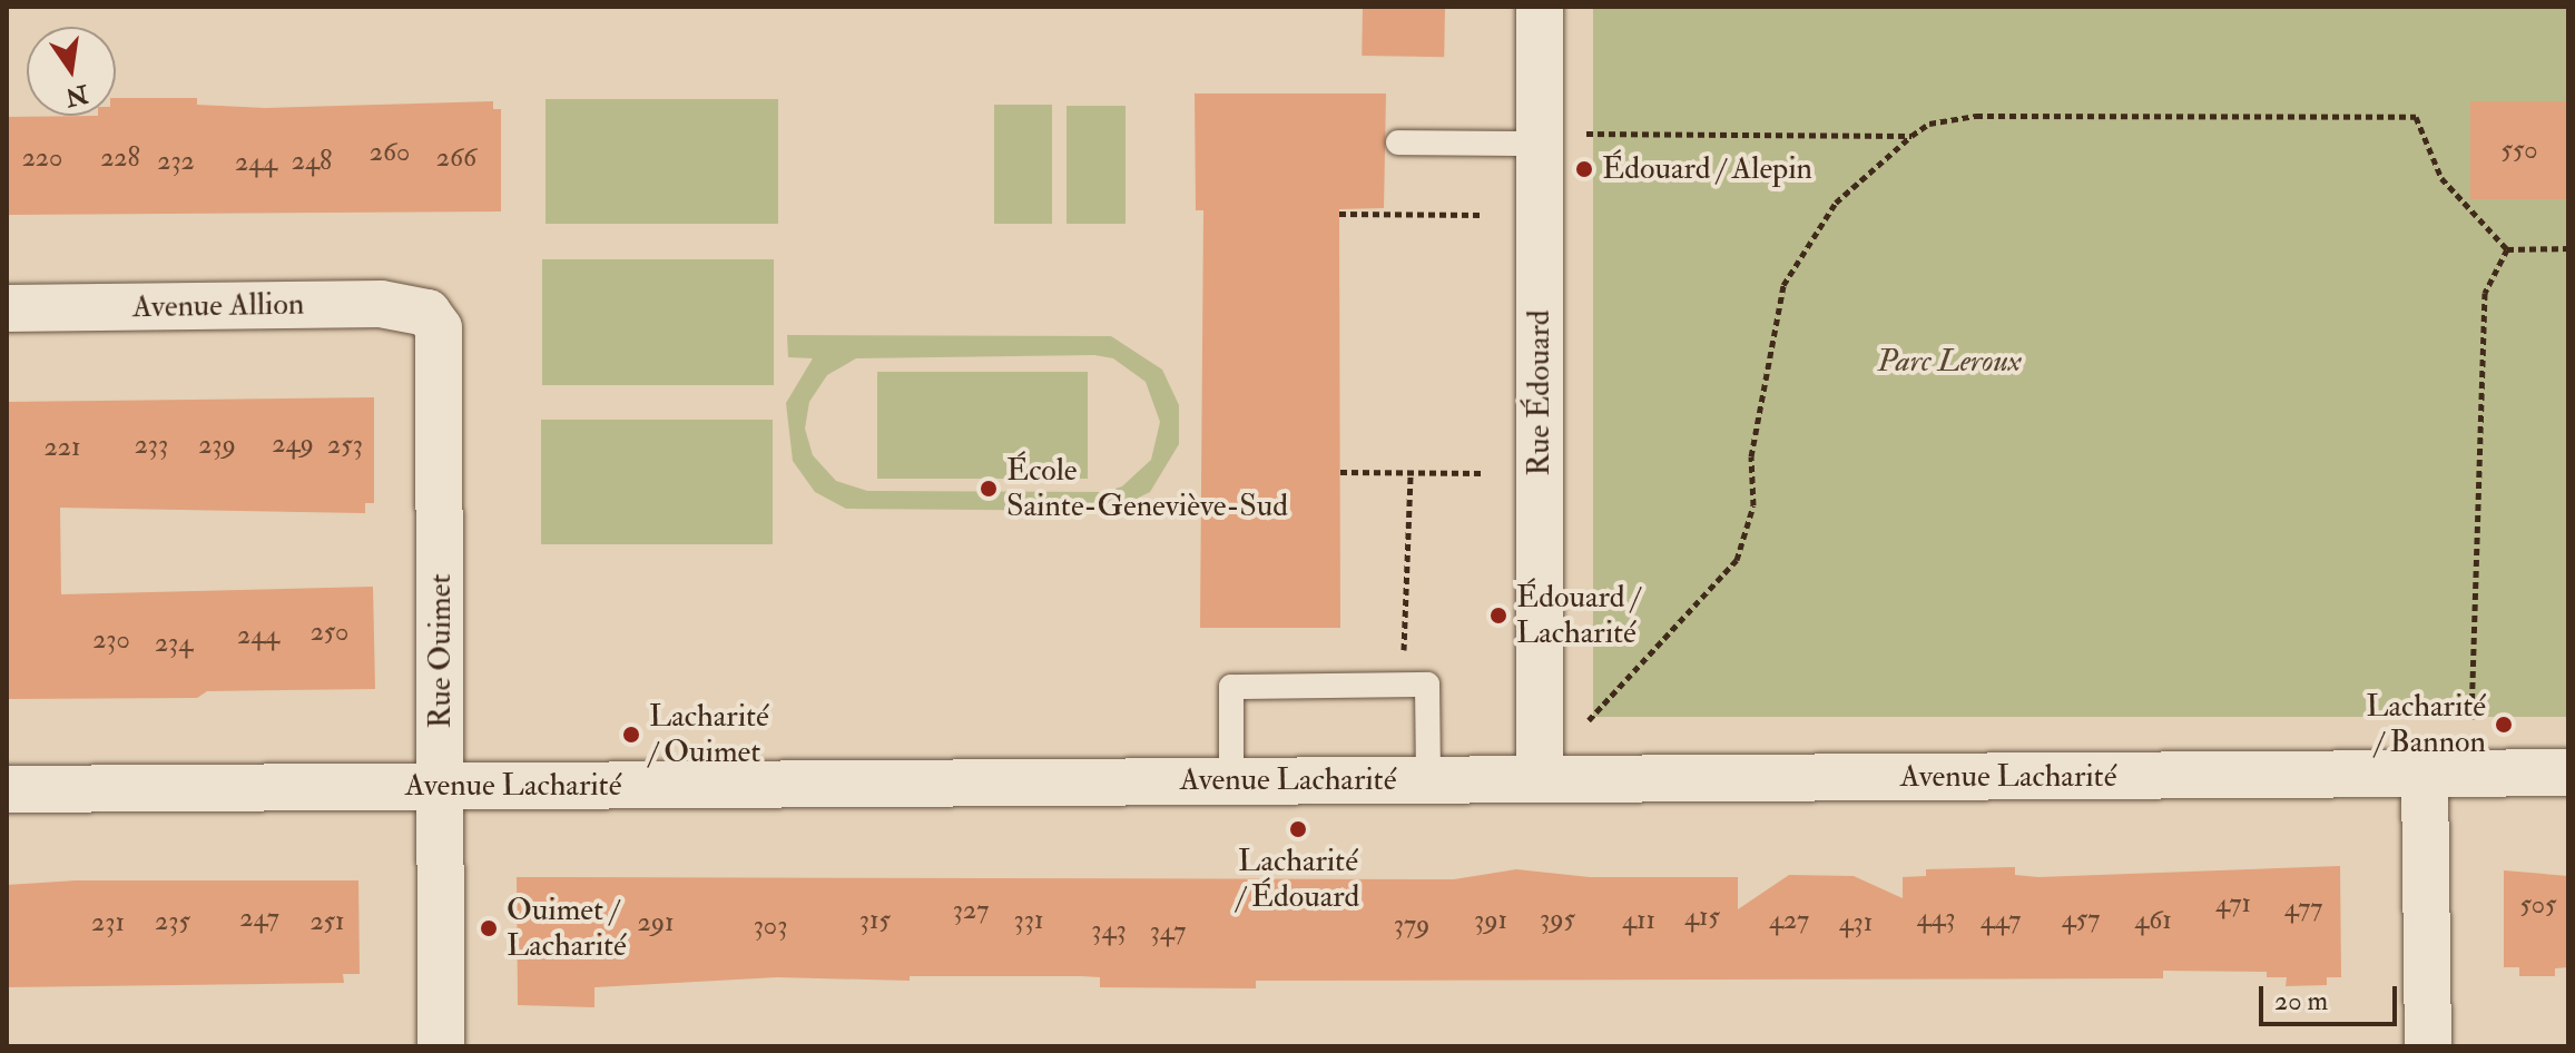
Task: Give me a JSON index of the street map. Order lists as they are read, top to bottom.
{
  "streets": {
    "street": [
      "Avenue Allion",
      "Rue Édouard",
      "Rue Ouimet",
      "Avenue Lacharité"
    ]
  },
  "crossings": [
    ["Avenue Allion", "Rue Ouimet"],
    ["Rue Édouard", "Avenue Lacharité"],
    ["Rue Ouimet", "Avenue Lacharité"]
  ],
  "parks": ["Parc Leroux"],
  "places": [
    "Édouard / Alepin",
    "École Sainte-Geneviève-Sud",
    "Édouard / Lacharité",
    "Lacharité / Bannon",
    "Lacharité / Ouimet",
    "Lacharité / Édouard",
    "Ouimet / Lacharité"
  ],
  "house_numbers": [
    "550",
    "260",
    "220",
    "228",
    "266",
    "232",
    "248",
    "244",
    "249",
    "233",
    "239",
    "253",
    "221",
    "250",
    "244",
    "230",
    "234",
    "471",
    "505",
    "477",
    "327",
    "415",
    "247",
    "443",
    "395",
    "457",
    "315",
    "331",
    "391",
    "411",
    "427",
    "447",
    "461",
    "235",
    "251",
    "231",
    "291",
    "431",
    "379",
    "303",
    "343",
    "347"
  ],
  "scale_bar": "20 m",
  "north": "bottom"
}
